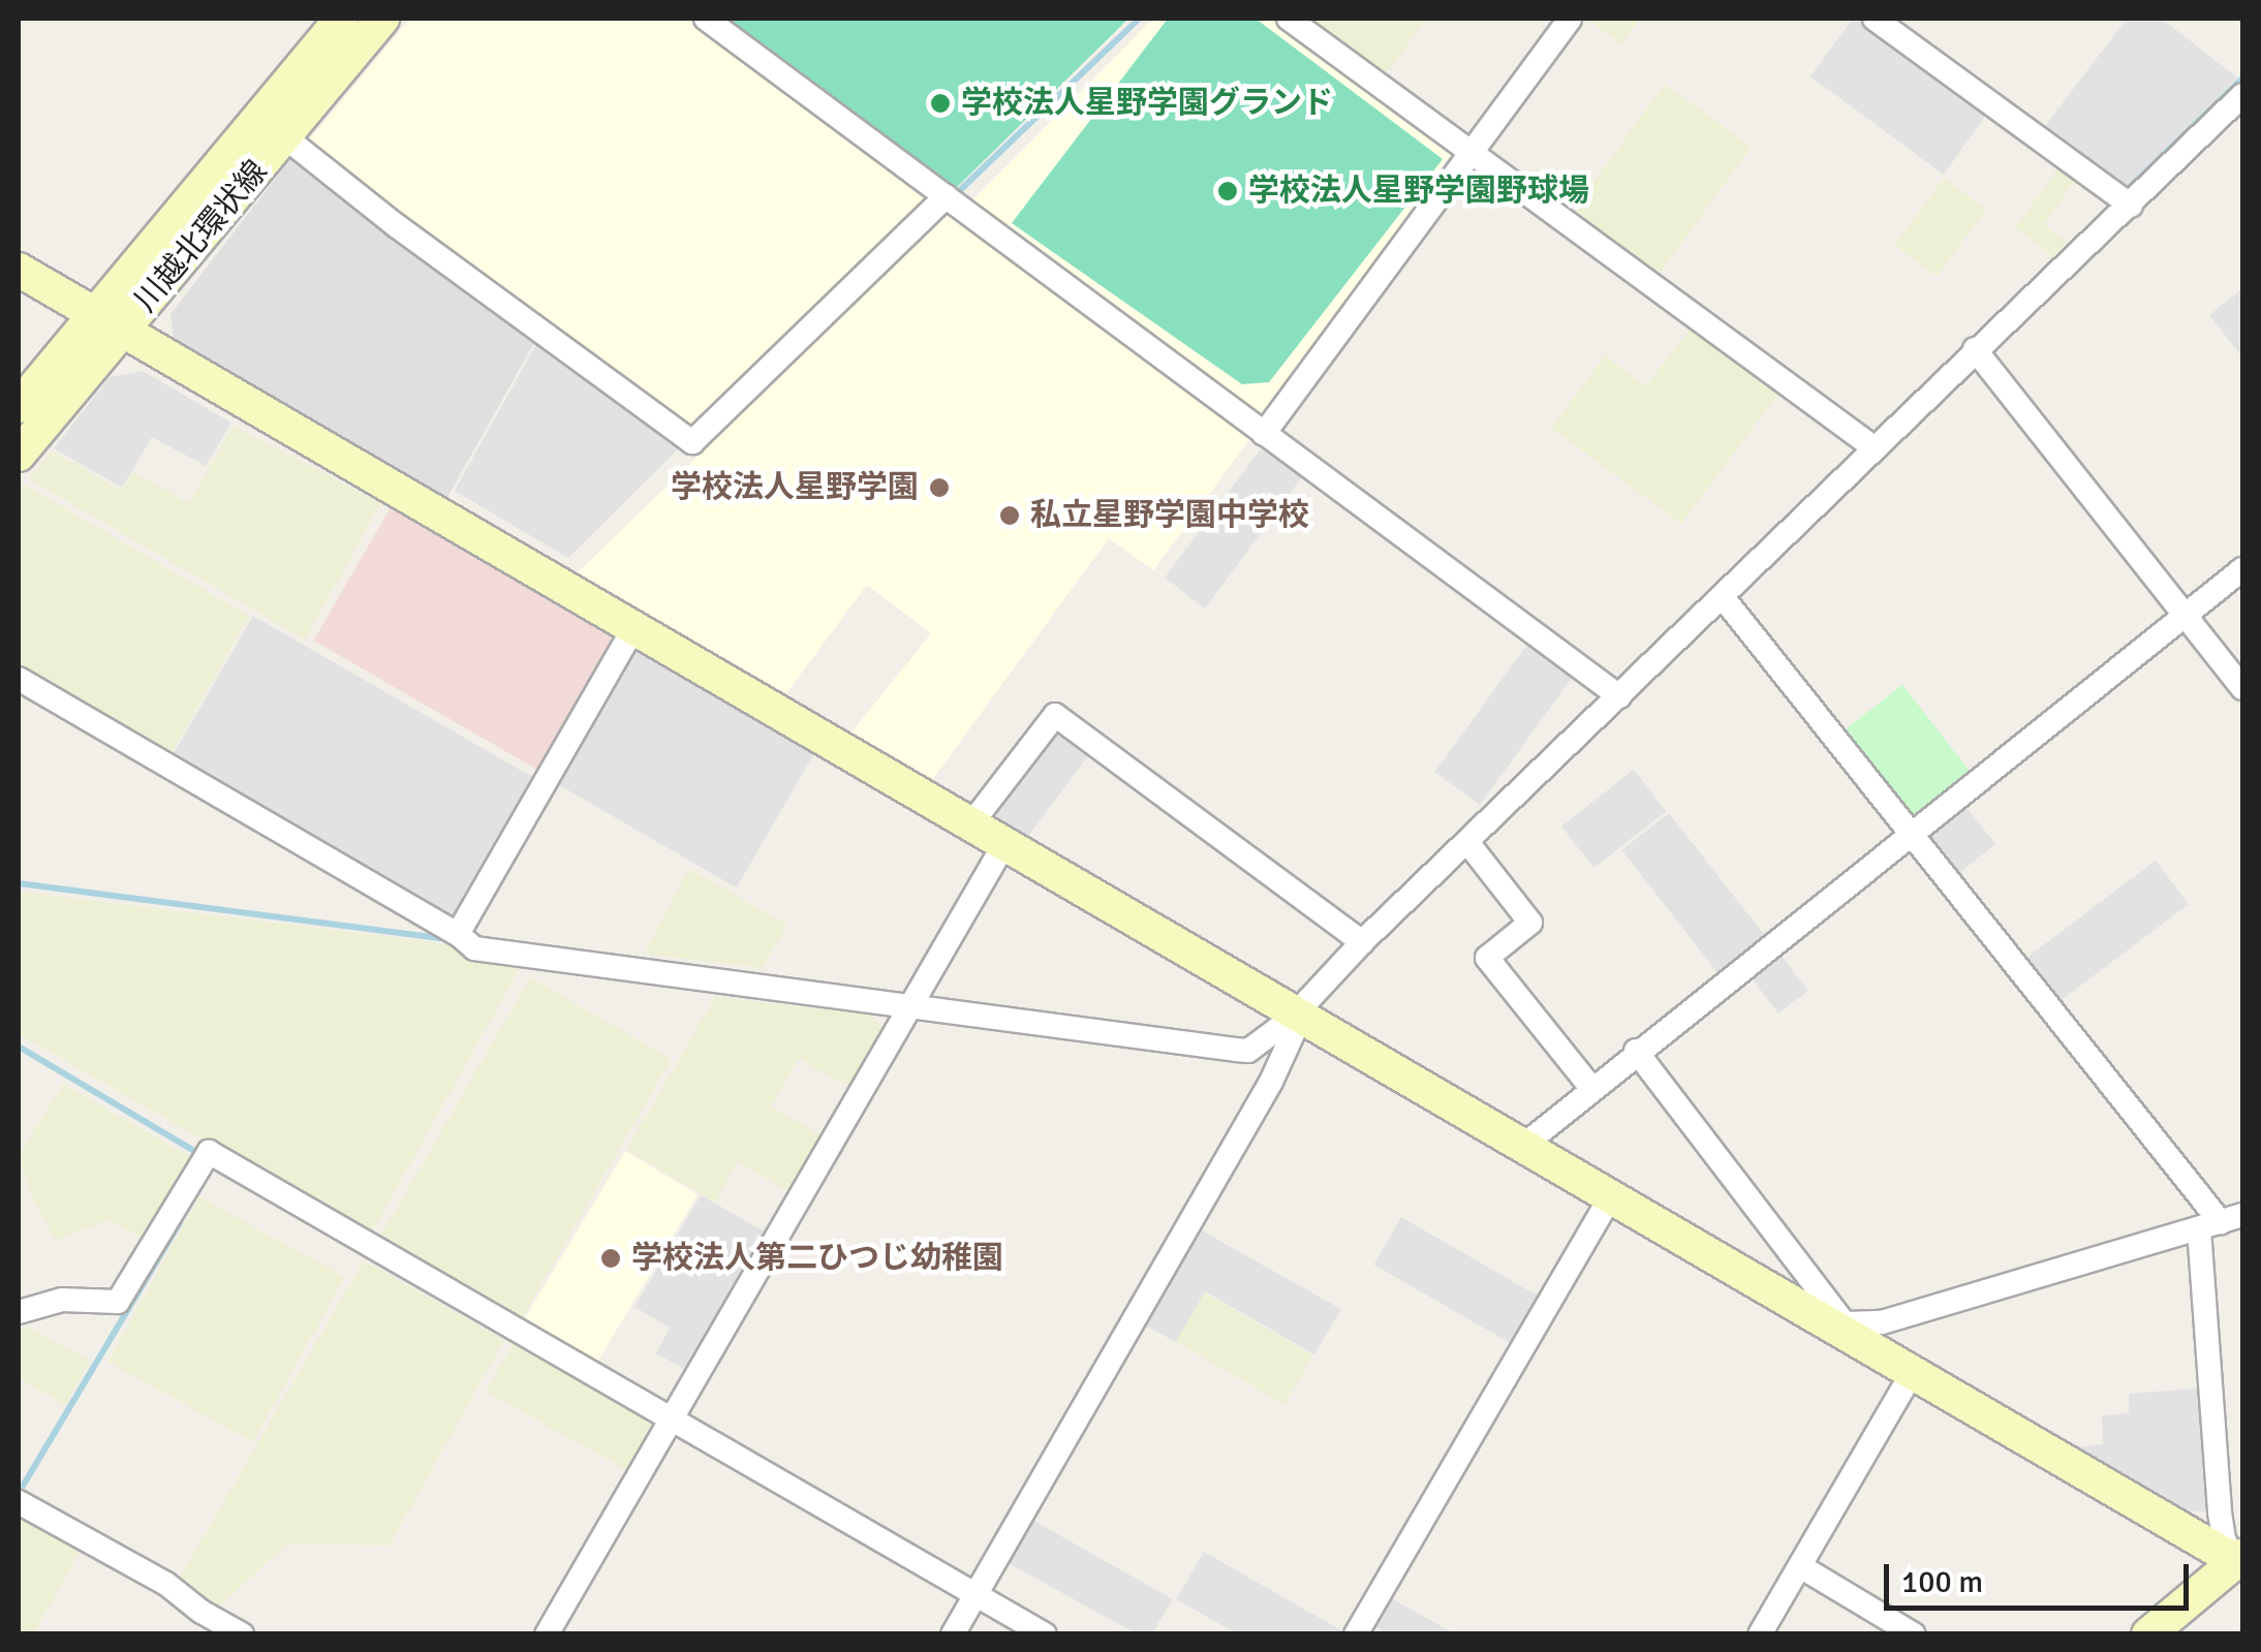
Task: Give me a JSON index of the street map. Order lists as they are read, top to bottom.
{
  "streets": {
    "street": ["川越北環状線"]
  },
  "places": [
    "学校法人星野学園グランド",
    "学校法人星野学園野球場",
    "学校法人星野学園",
    "私立星野学園中学校",
    "学校法人第二ひつじ幼稚園"
  ],
  "scale_bar": "100 m"
}
